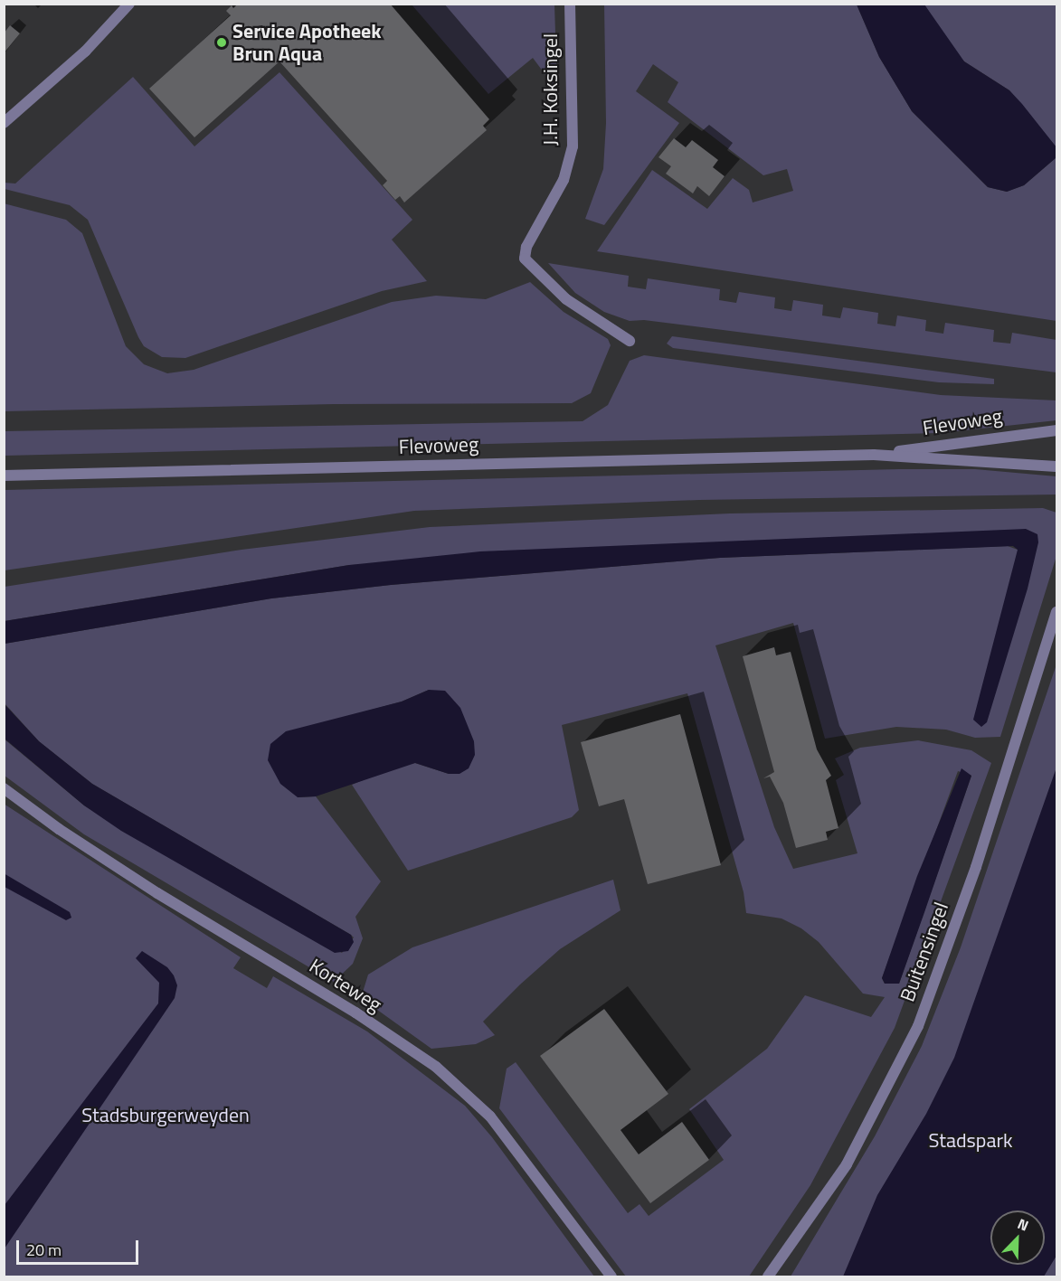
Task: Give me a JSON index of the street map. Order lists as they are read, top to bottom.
{
  "streets": {
    "street": [
      "J.H. Koksingel",
      "Flevoweg",
      "Buitensingel",
      "Korteweg"
    ]
  },
  "parks": ["Stadsburgerweyden", "Stadspark"],
  "places": ["Service Apotheek Brun Aqua"],
  "scale_bar": "20 m",
  "north": "top right"
}
